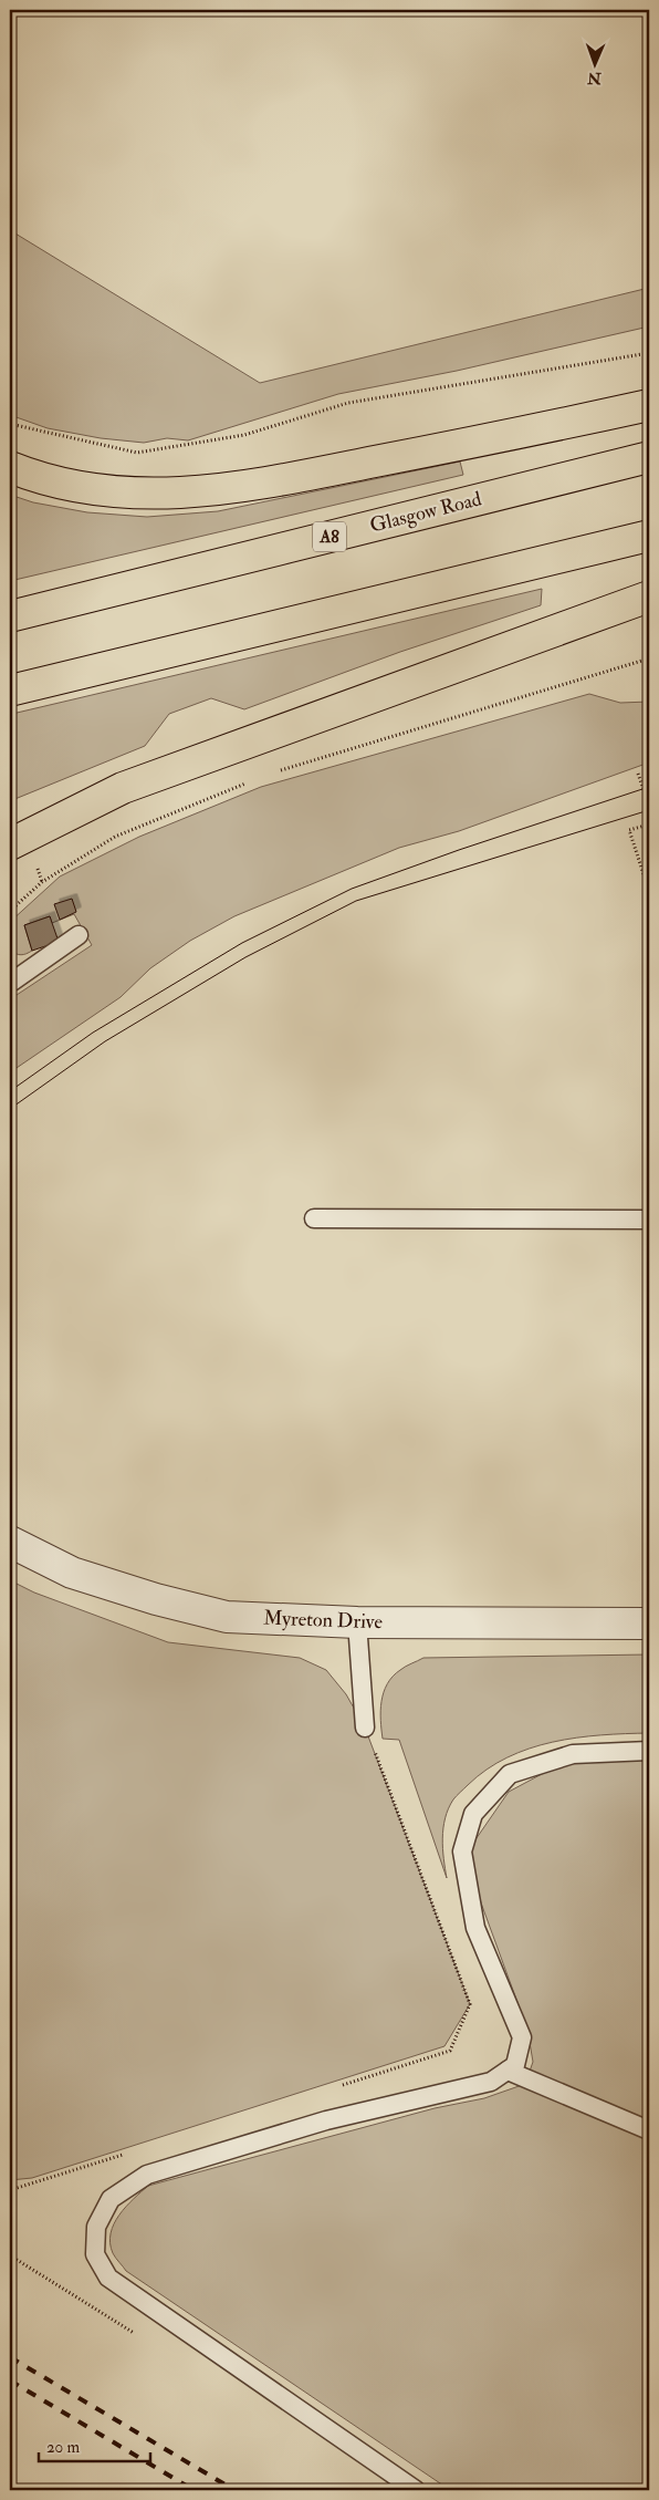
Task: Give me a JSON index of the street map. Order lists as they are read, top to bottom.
{
  "streets": {
    "main road": ["Glasgow Road", "A8"],
    "street": ["Myreton Drive"]
  },
  "scale_bar": "20 m",
  "north": "bottom"
}
